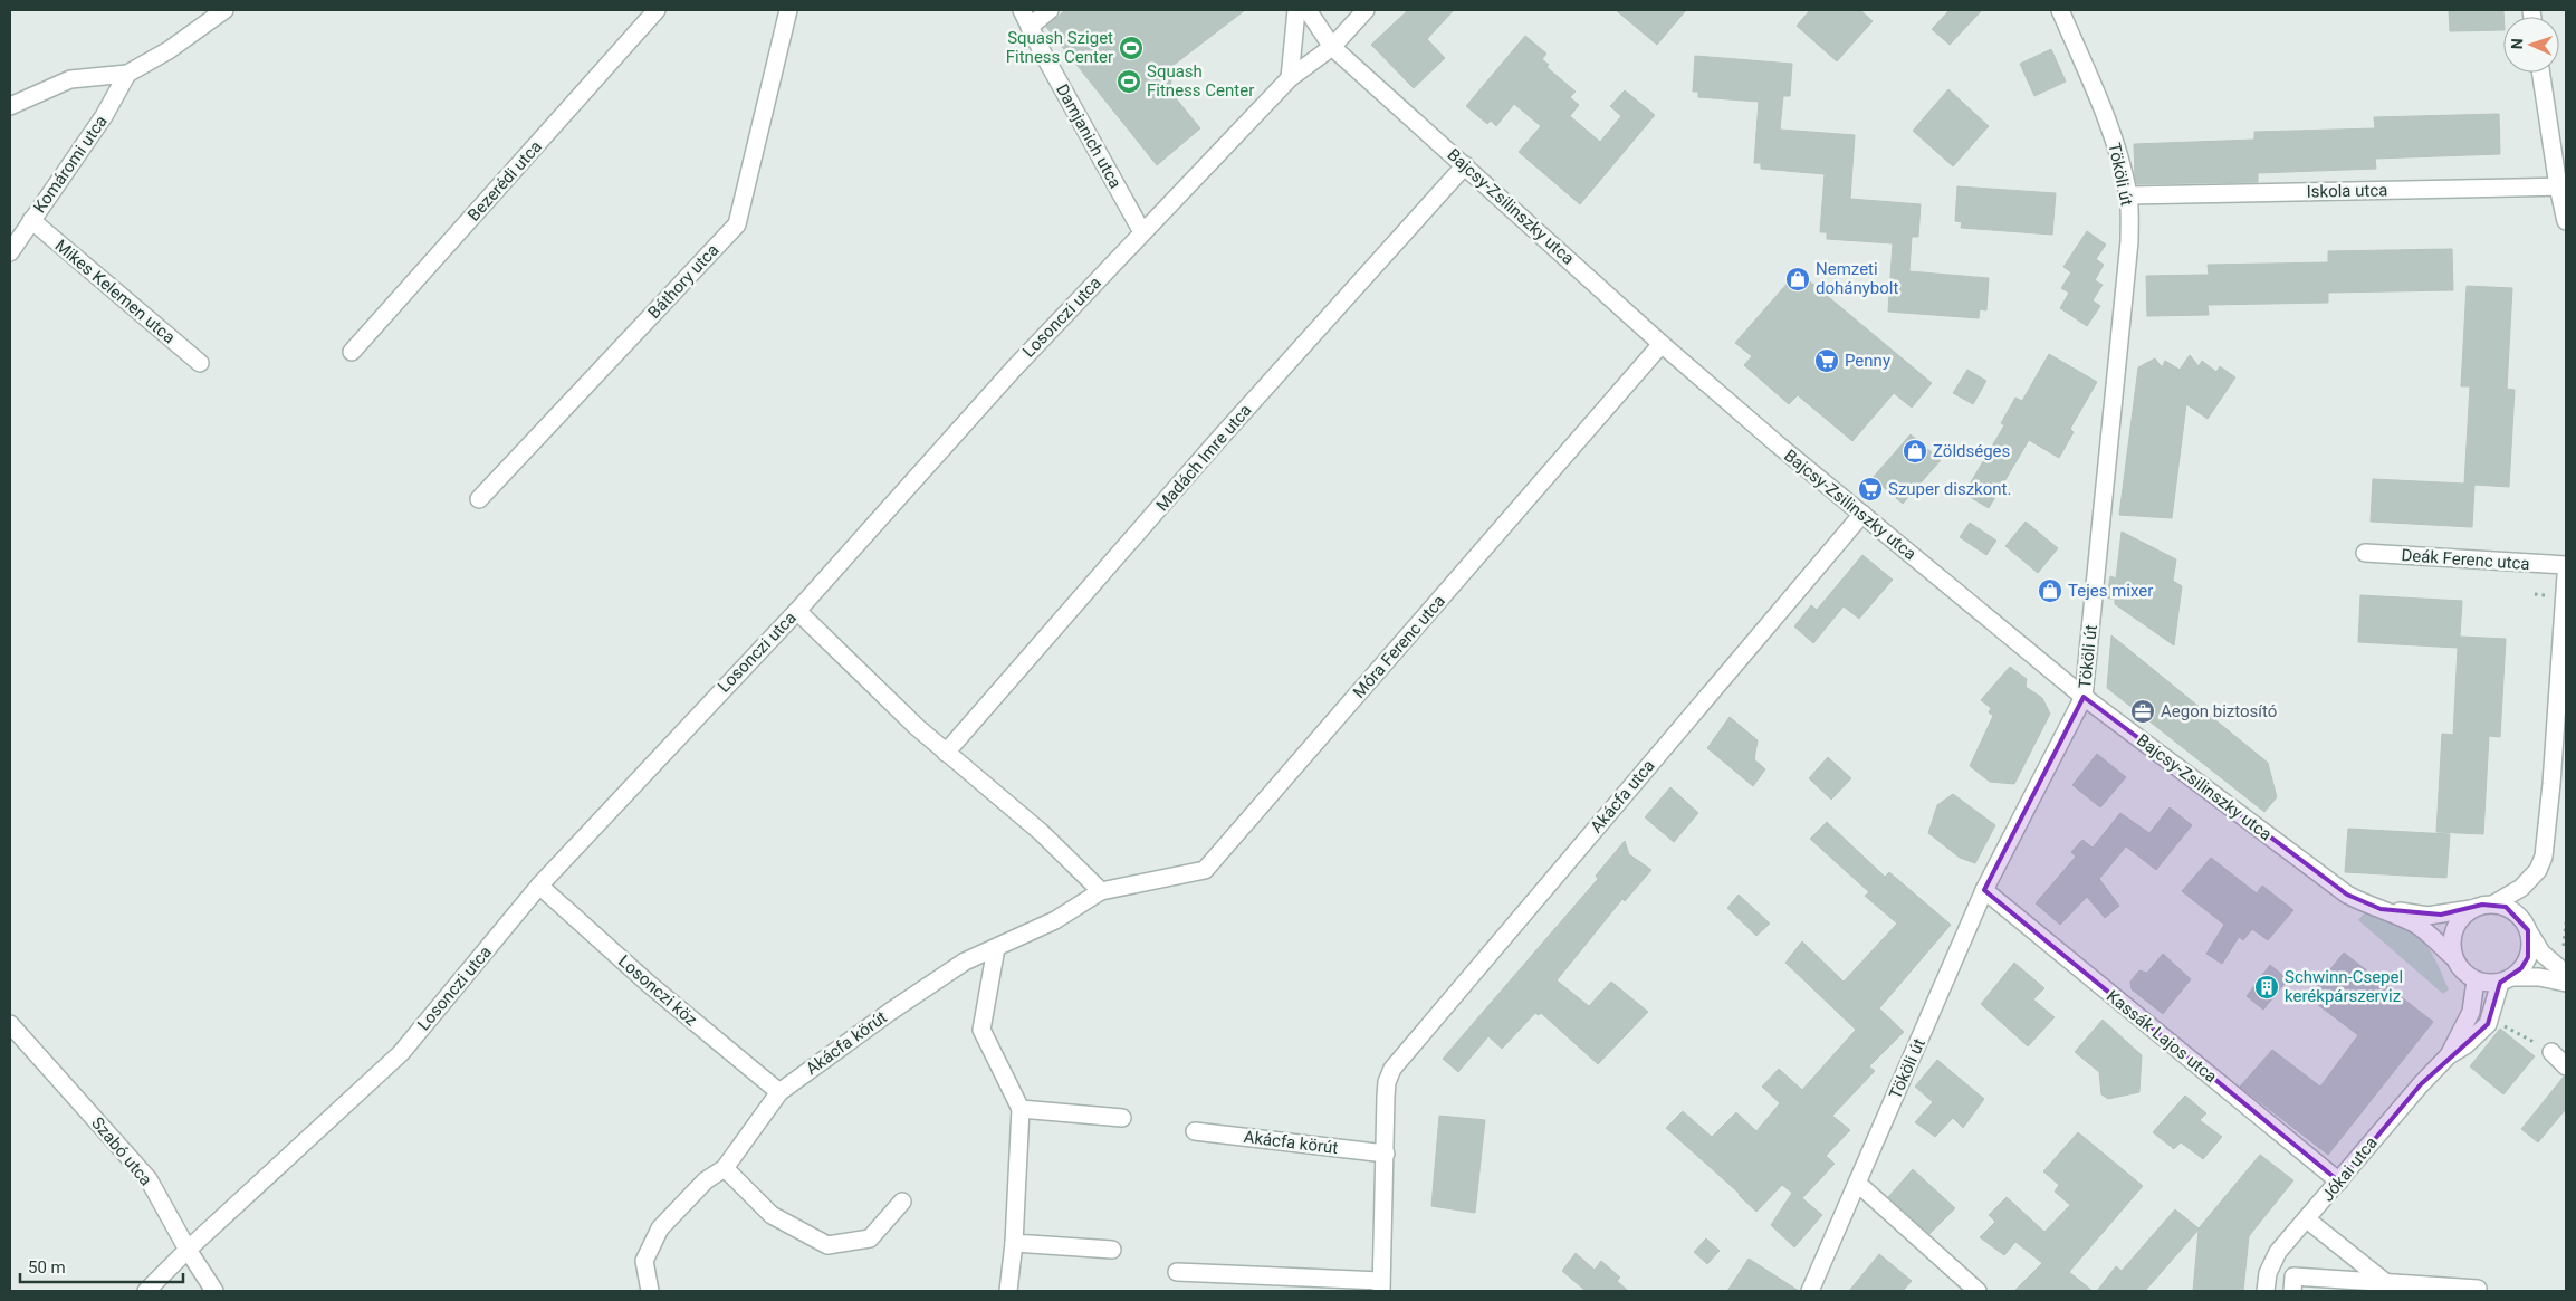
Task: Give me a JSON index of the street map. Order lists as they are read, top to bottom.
{
  "streets": {
    "street": [
      "Damjanich utca",
      "Komáromi utca",
      "Tököli út",
      "Bezerédi utca",
      "Iskola utca",
      "Bajcsy-Zsilinszky utca",
      "Báthory utca",
      "Mikes Kelemen utca",
      "Losonczi utca",
      "Madách Imre utca",
      "Deák Ferenc utca",
      "Móra Ferenc utca",
      "Akácfa utca",
      "Losonczi köz",
      "Kassák Lajos utca",
      "Akácfa körút",
      "Szabó utca",
      "Jókai utca"
    ]
  },
  "crossings": [
    ["Damjanich utca", "Losonczi utca"],
    ["Komáromi utca", "Mikes Kelemen utca"],
    ["Tököli út", "Iskola utca"],
    ["Tököli út", "Bajcsy-Zsilinszky utca"],
    ["Tököli út", "Kassák Lajos utca"],
    ["Bajcsy-Zsilinszky utca", "Losonczi utca"],
    ["Bajcsy-Zsilinszky utca", "Madách Imre utca"],
    ["Bajcsy-Zsilinszky utca", "Móra Ferenc utca"],
    ["Bajcsy-Zsilinszky utca", "Akácfa utca"],
    ["Bajcsy-Zsilinszky utca", "Jókai utca"],
    ["Losonczi utca", "Losonczi köz"],
    ["Losonczi utca", "Szabó utca"],
    ["Móra Ferenc utca", "Akácfa körút"],
    ["Akácfa utca", "Akácfa körút"],
    ["Losonczi köz", "Akácfa körút"],
    ["Kassák Lajos utca", "Jókai utca"]
  ],
  "places": {
    "sports": ["Squash Sziget Fitness Center", "Squash Fitness Center"],
    "shop": ["Nemzeti dohánybolt", "Zöldséges", "Tejes mixer"],
    "supermarket": ["Penny", "Szuper diszkont."],
    "office": ["Aegon biztosító"],
    "building": ["Schwinn-Csepel kerékpárszerviz"]
  },
  "scale_bar": "50 m",
  "north": "left"
}
